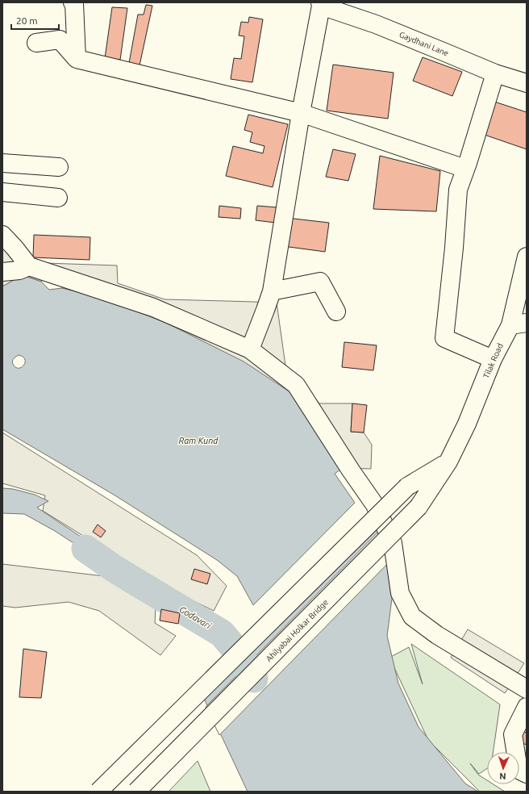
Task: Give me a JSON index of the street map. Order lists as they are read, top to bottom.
{
  "streets": {
    "street": ["Gaydhani Lane", "Tilak Road", "Ahilyabai Holkar Bridge"]
  },
  "crossings": [
    ["Tilak Road", "Ahilyabai Holkar Bridge"]
  ],
  "water": ["Ram Kund", "Godavari"],
  "scale_bar": "20 m",
  "north": "bottom"
}
